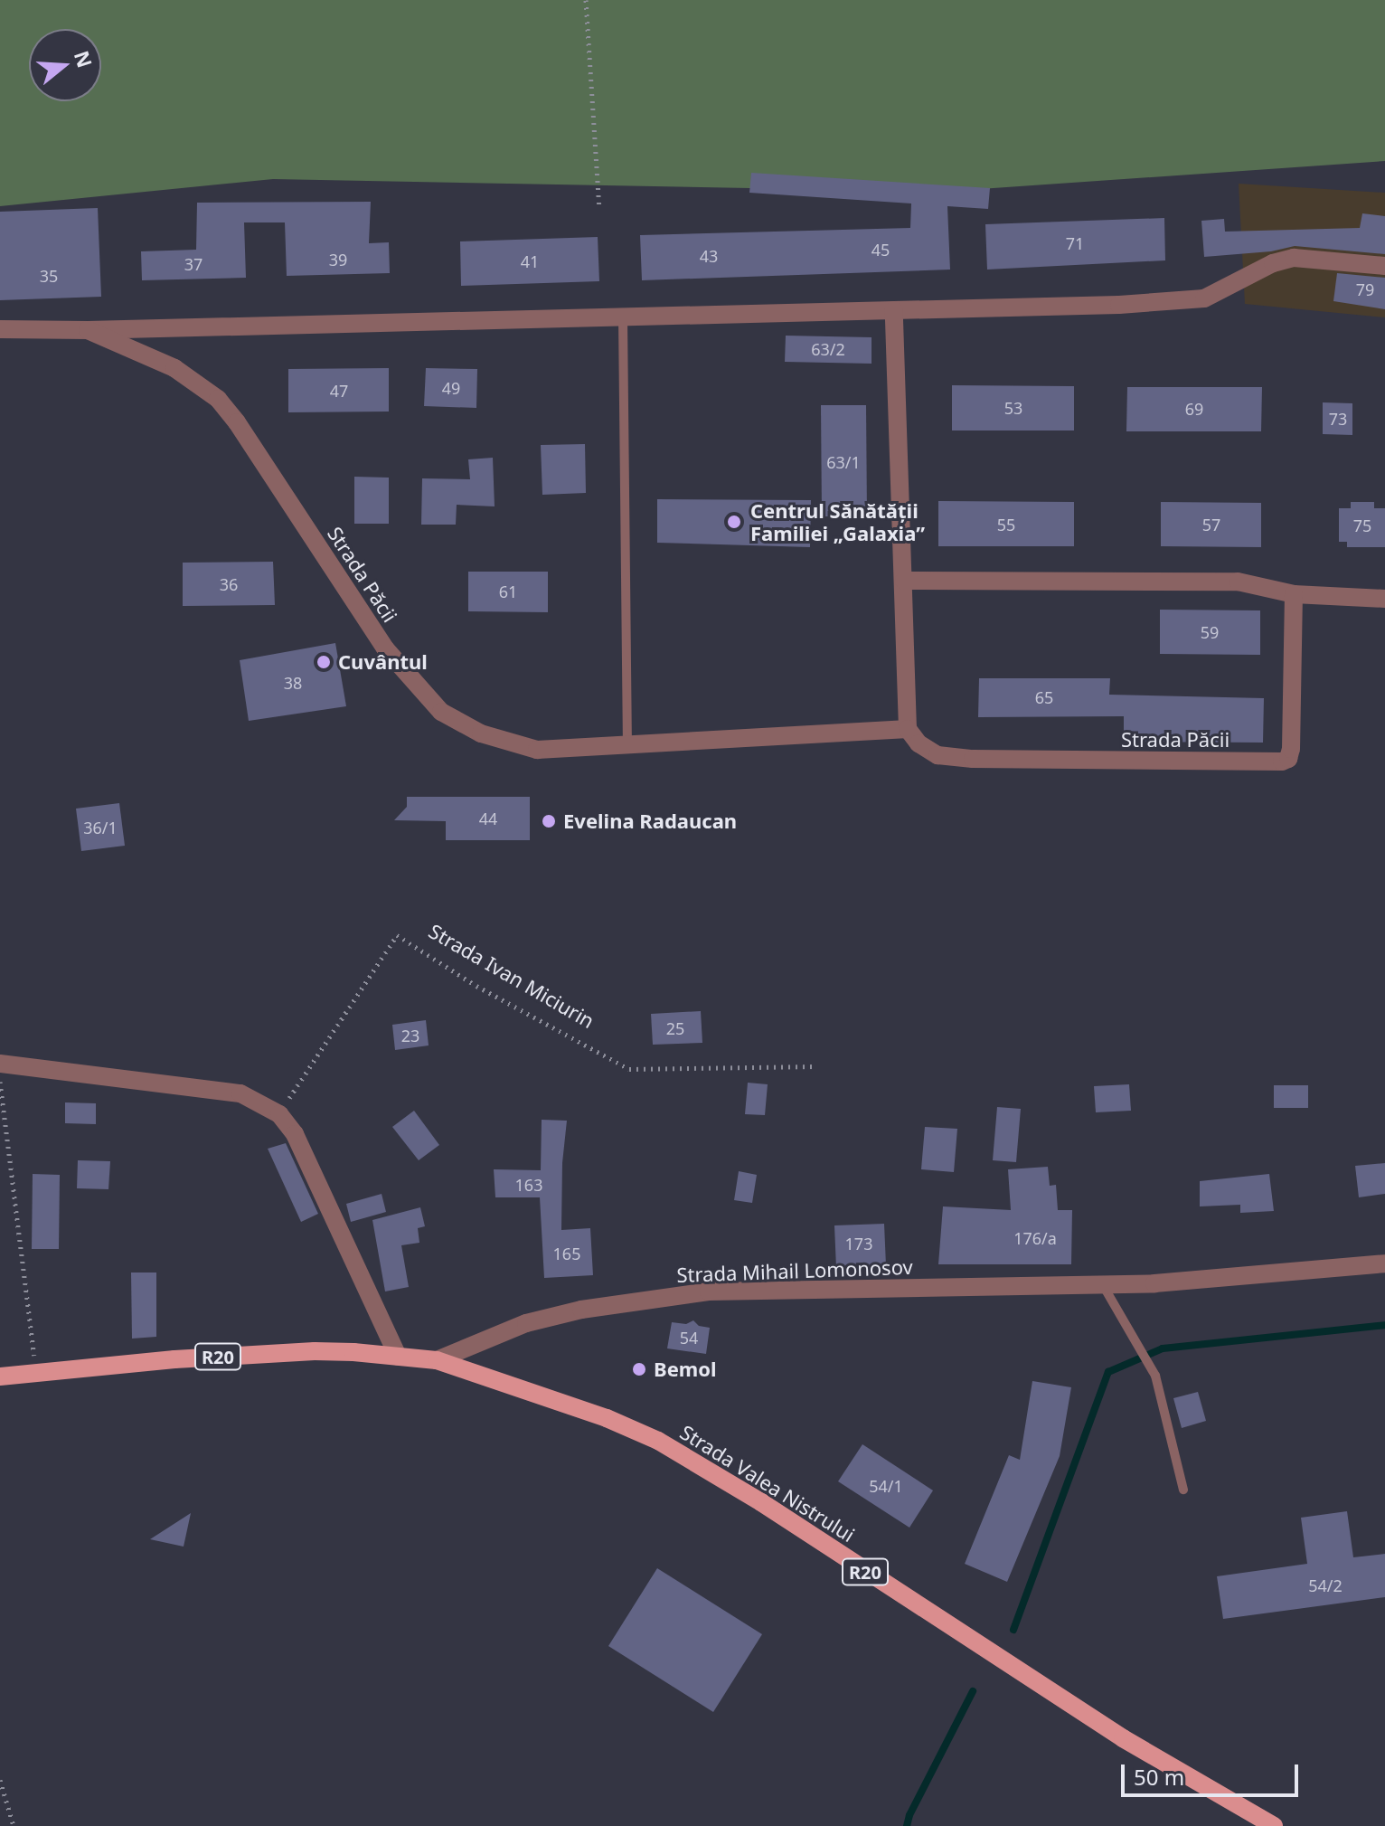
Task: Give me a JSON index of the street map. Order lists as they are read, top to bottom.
{
  "streets": {
    "main road": ["Strada Mihail Lomonosov", "R20", "Strada Valea Nistrului"],
    "street": ["Strada Păcii"],
    "path": ["Strada Ivan Miciurin"]
  },
  "crossings": [
    ["Strada Mihail Lomonosov", "Strada Valea Nistrului"]
  ],
  "places": [
    "Centrul Sănătății Familiei „Galaxia”",
    "Cuvântul",
    "Evelina Radaucan",
    "Bemol"
  ],
  "house_numbers": [
    "71",
    "45",
    "43",
    "39",
    "41",
    "37",
    "35",
    "79",
    "63/2",
    "49",
    "47",
    "53",
    "69",
    "73",
    "63/1",
    "55",
    "57",
    "75",
    "36",
    "61",
    "59",
    "38",
    "65",
    "44",
    "36/1",
    "25",
    "23",
    "163",
    "176/a",
    "173",
    "165",
    "54",
    "54/1",
    "54/2"
  ],
  "scale_bar": "50 m",
  "north": "right"
}
